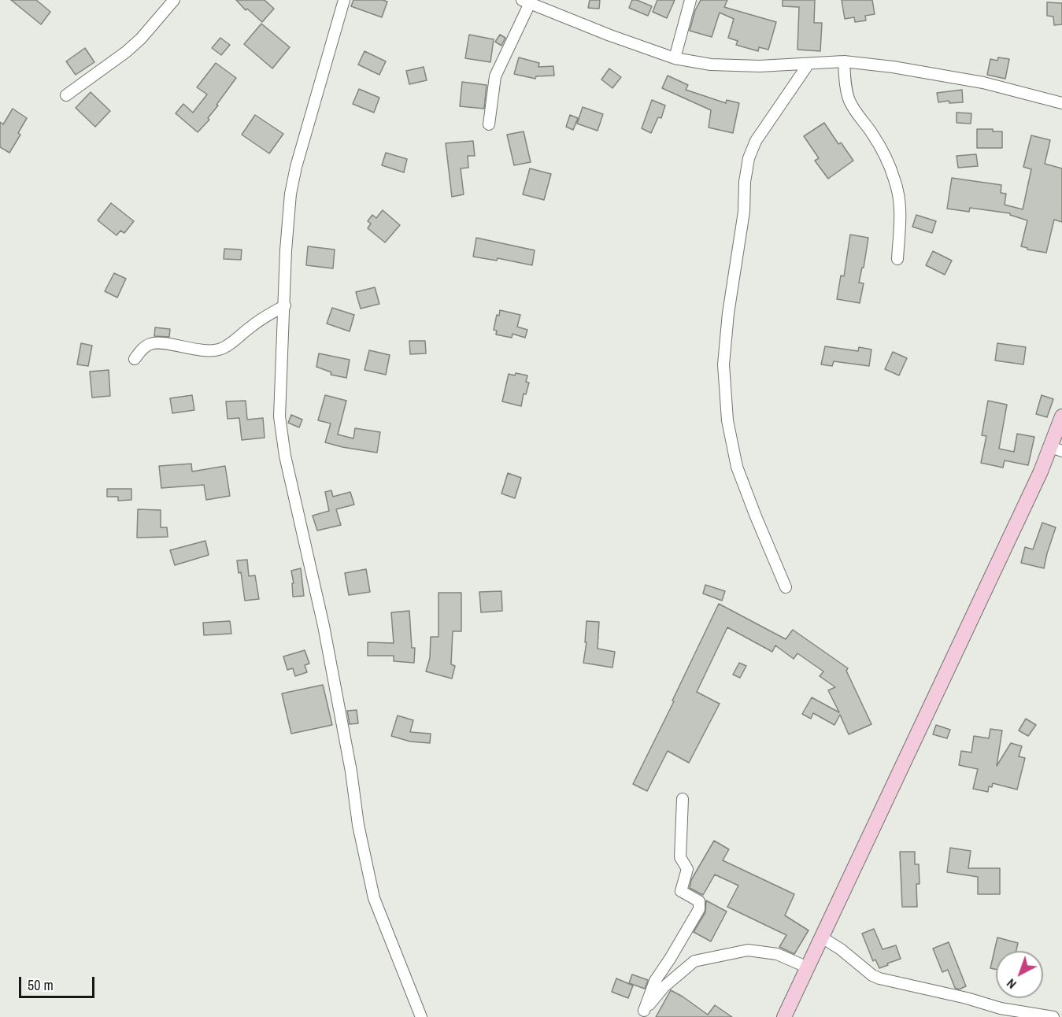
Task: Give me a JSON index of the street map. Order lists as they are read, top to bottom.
{
  "scale_bar": "50 m",
  "north": "bottom left"
}
